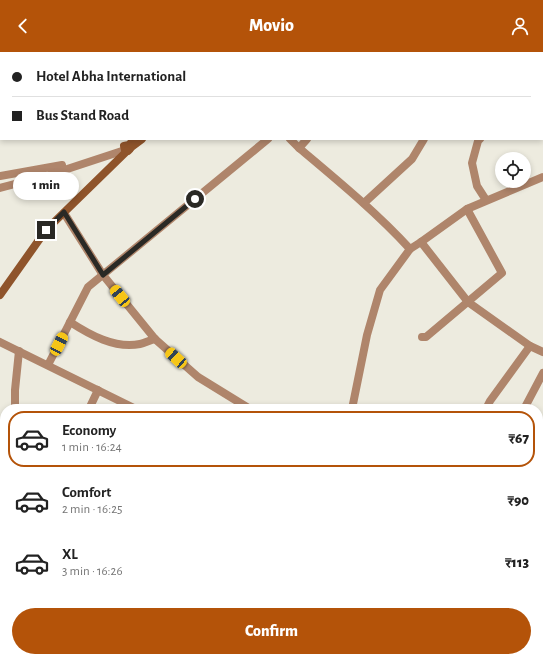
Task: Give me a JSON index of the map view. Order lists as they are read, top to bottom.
{
  "page": {
    "header": "Movio",
    "banner": ["Hotel Abha International", "Bus Stand Road"],
    "bubble": "1 min",
    "list": [
      {
        "name": "Economy",
        "note": "1 min · 16:24",
        "value": "₹67"
      },
      {
        "name": "Comfort",
        "note": "2 min · 16:25",
        "value": "₹90"
      },
      {
        "name": "XL",
        "note": "3 min · 16:26",
        "value": "₹113"
      }
    ],
    "buttons": "Confirm"
  }
}
